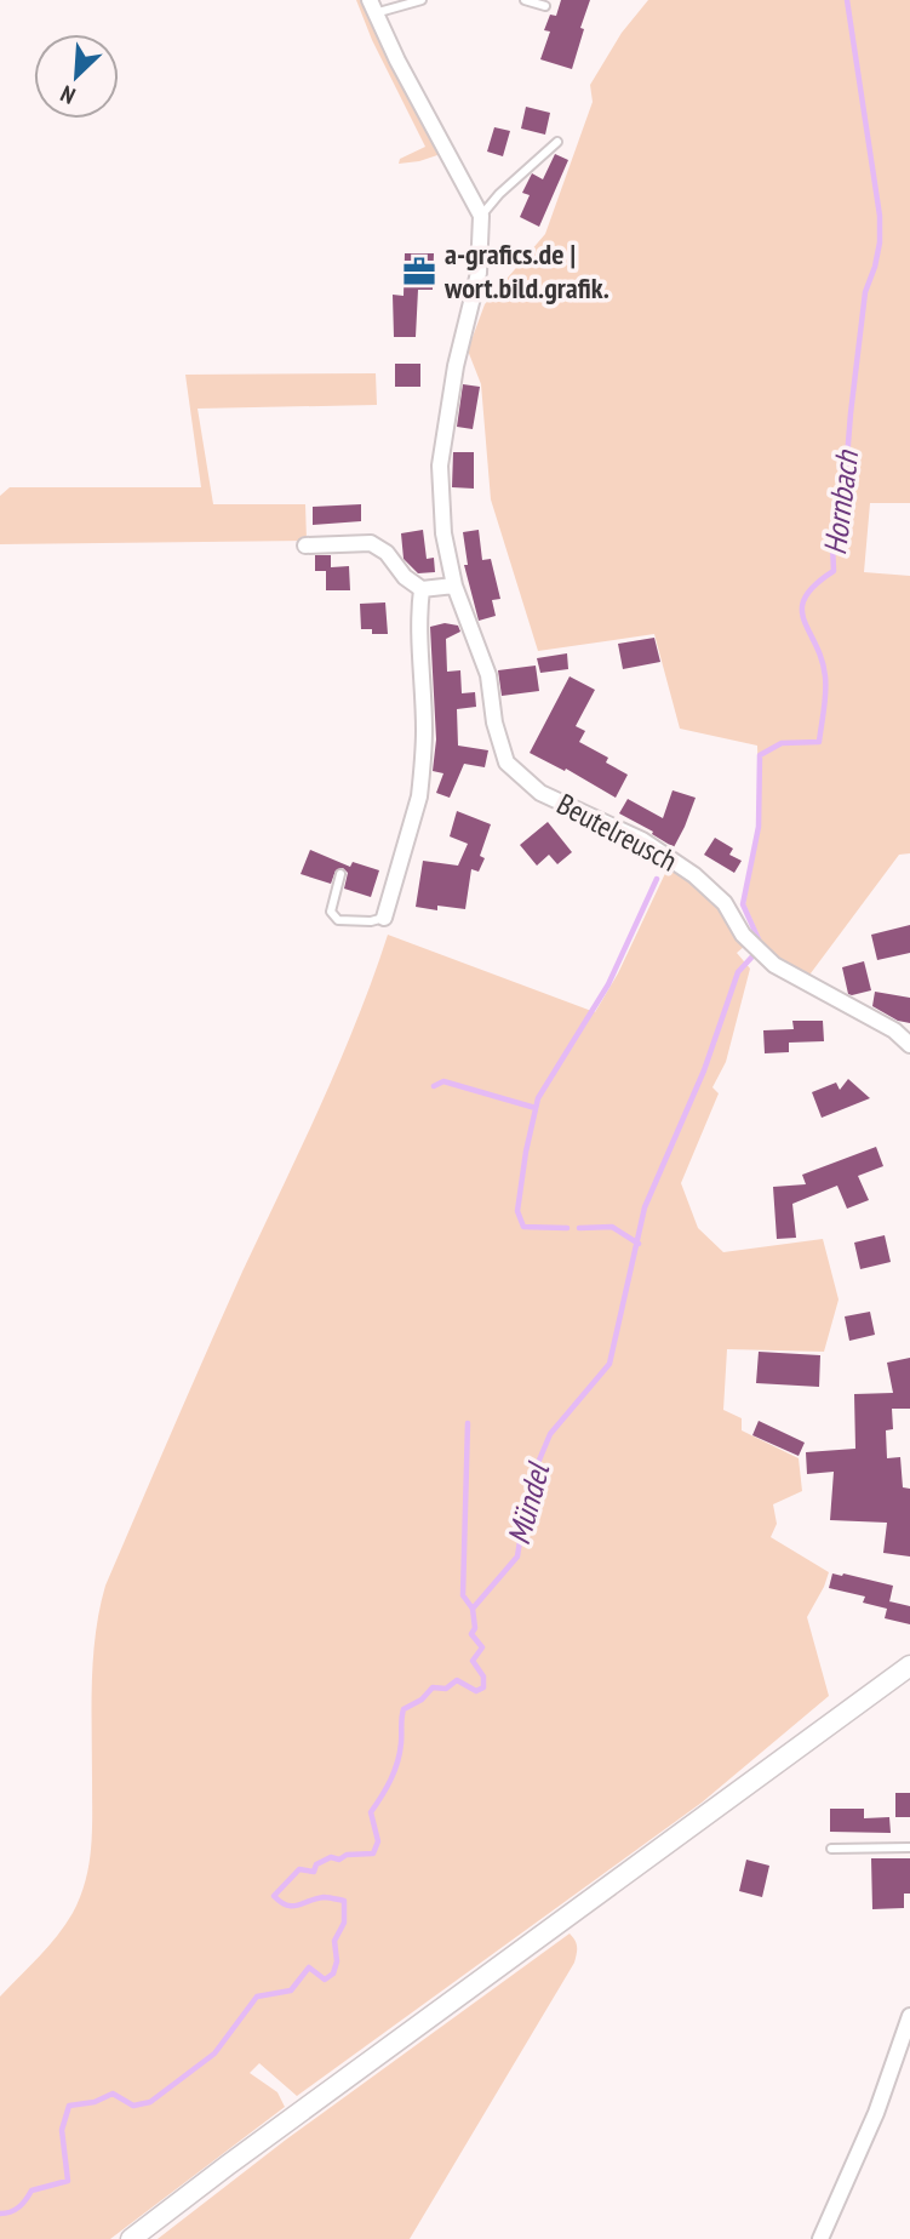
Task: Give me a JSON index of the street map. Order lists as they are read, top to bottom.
{
  "streets": {
    "street": ["Beutelreusch"]
  },
  "water": ["Hornbach", "Mündel"],
  "places": {
    "office": ["a-grafics.de | wort.bild.grafik."]
  },
  "north": "bottom left"
}
